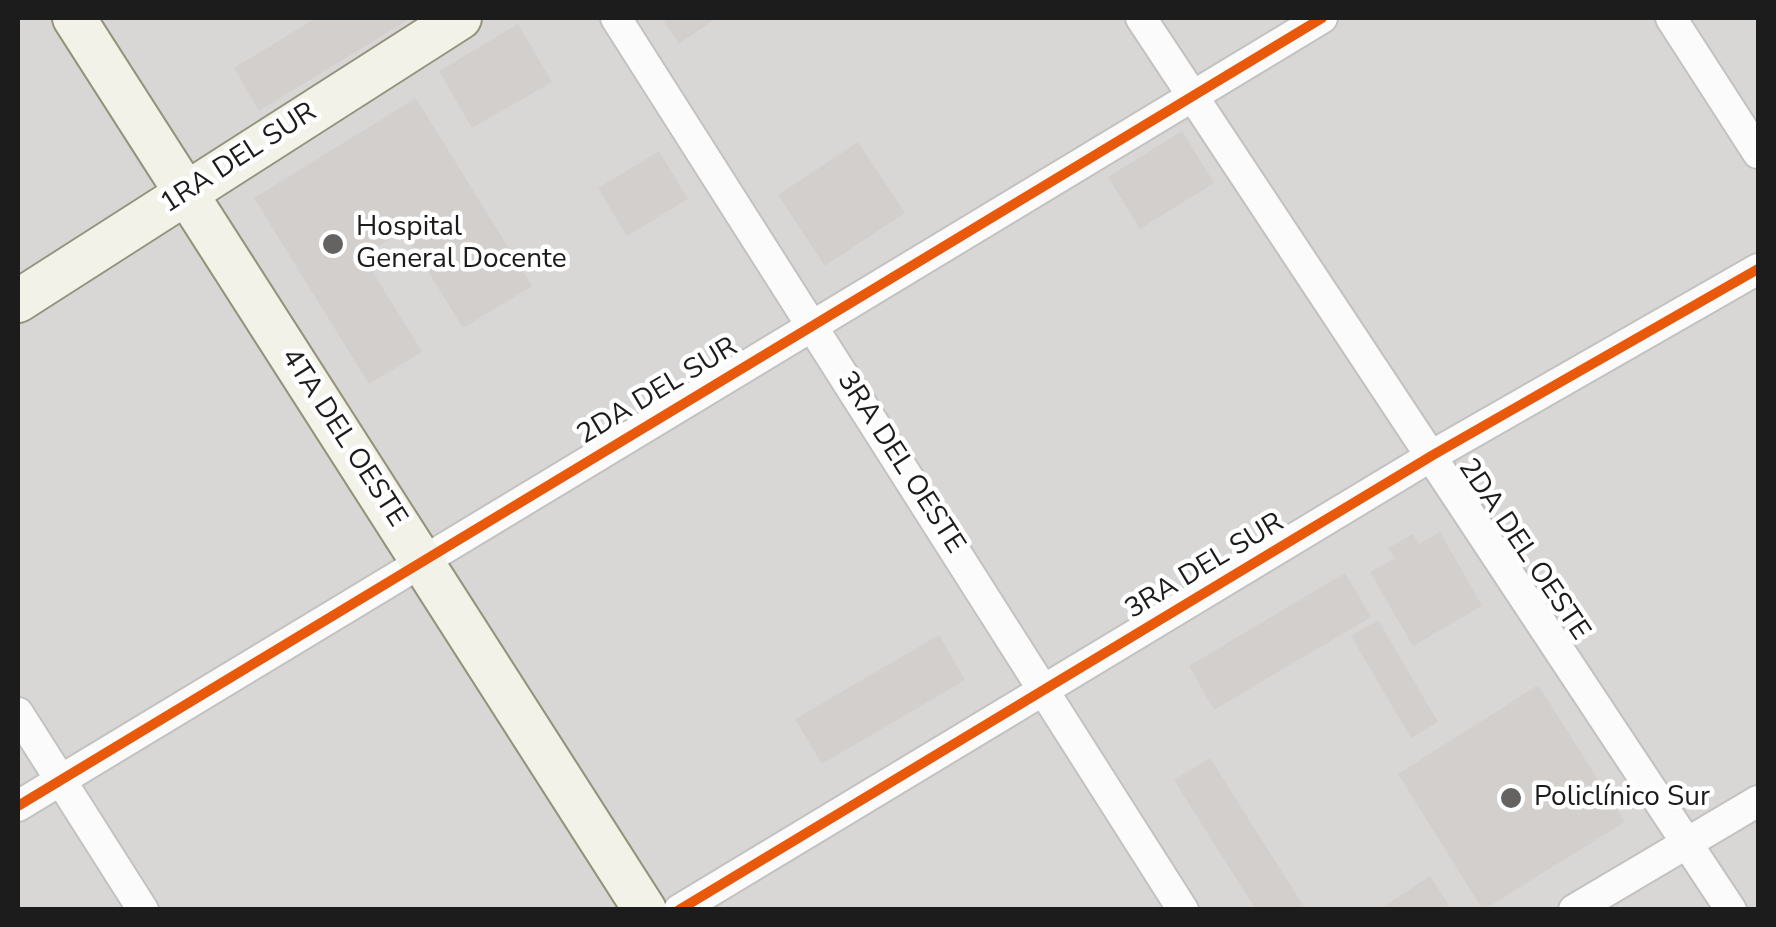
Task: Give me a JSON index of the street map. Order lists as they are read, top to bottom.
{
  "streets": {
    "main road": ["1RA DEL SUR", "4TA DEL OESTE"],
    "street": [
      "2DA DEL SUR",
      "3RA DEL OESTE",
      "2DA DEL OESTE",
      "3RA DEL SUR"
    ]
  },
  "crossings": [
    ["1RA DEL SUR", "4TA DEL OESTE"],
    ["2DA DEL SUR", "4TA DEL OESTE"],
    ["2DA DEL SUR", "3RA DEL OESTE"],
    ["2DA DEL SUR", "2DA DEL OESTE"],
    ["3RA DEL OESTE", "3RA DEL SUR"],
    ["2DA DEL OESTE", "3RA DEL SUR"]
  ],
  "places": ["Hospital General Docente", "Policlínico Sur"]
}
